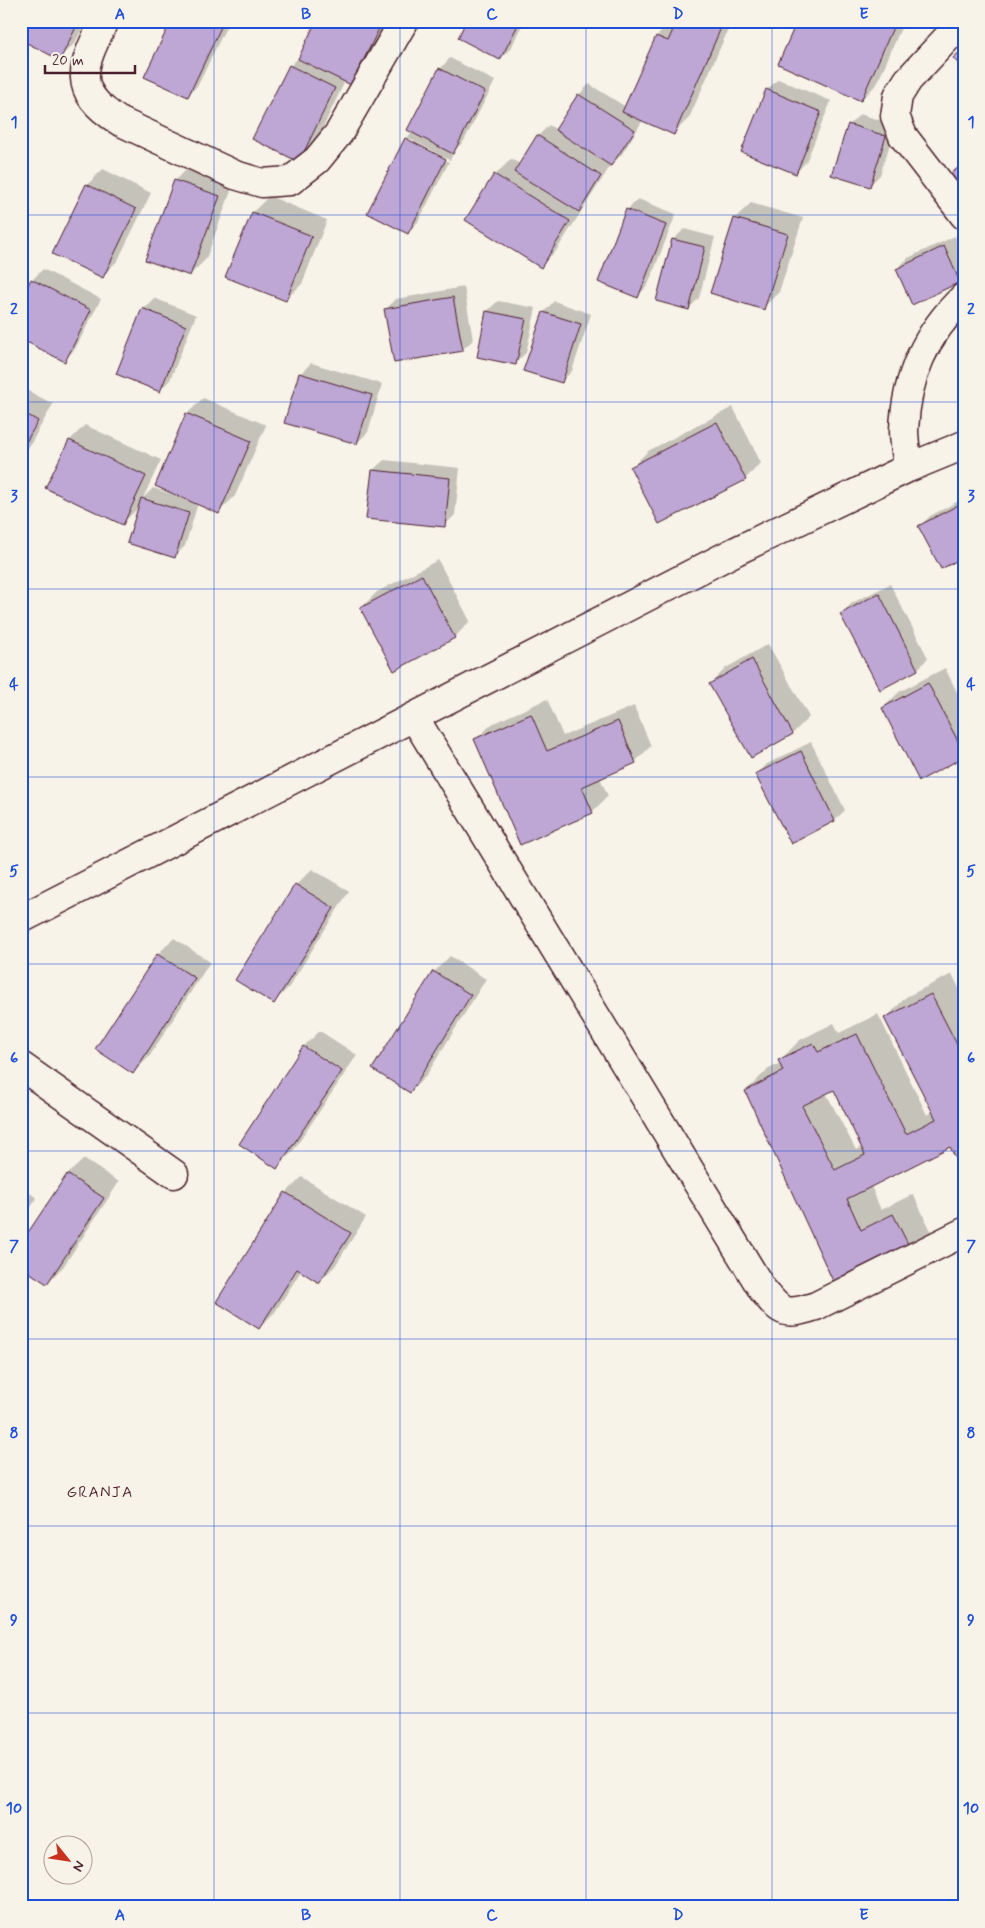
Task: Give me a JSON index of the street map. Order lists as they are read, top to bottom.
{
  "districts": ["GRANJA"],
  "scale_bar": "20 m",
  "north": "bottom right",
  "grid": {
    "columns": [
      "A",
      "B",
      "C",
      "D",
      "E"
    ],
    "rows": [
      "1",
      "2",
      "3",
      "4",
      "5",
      "6",
      "7",
      "8",
      "9",
      "10"
    ]
  }
}
